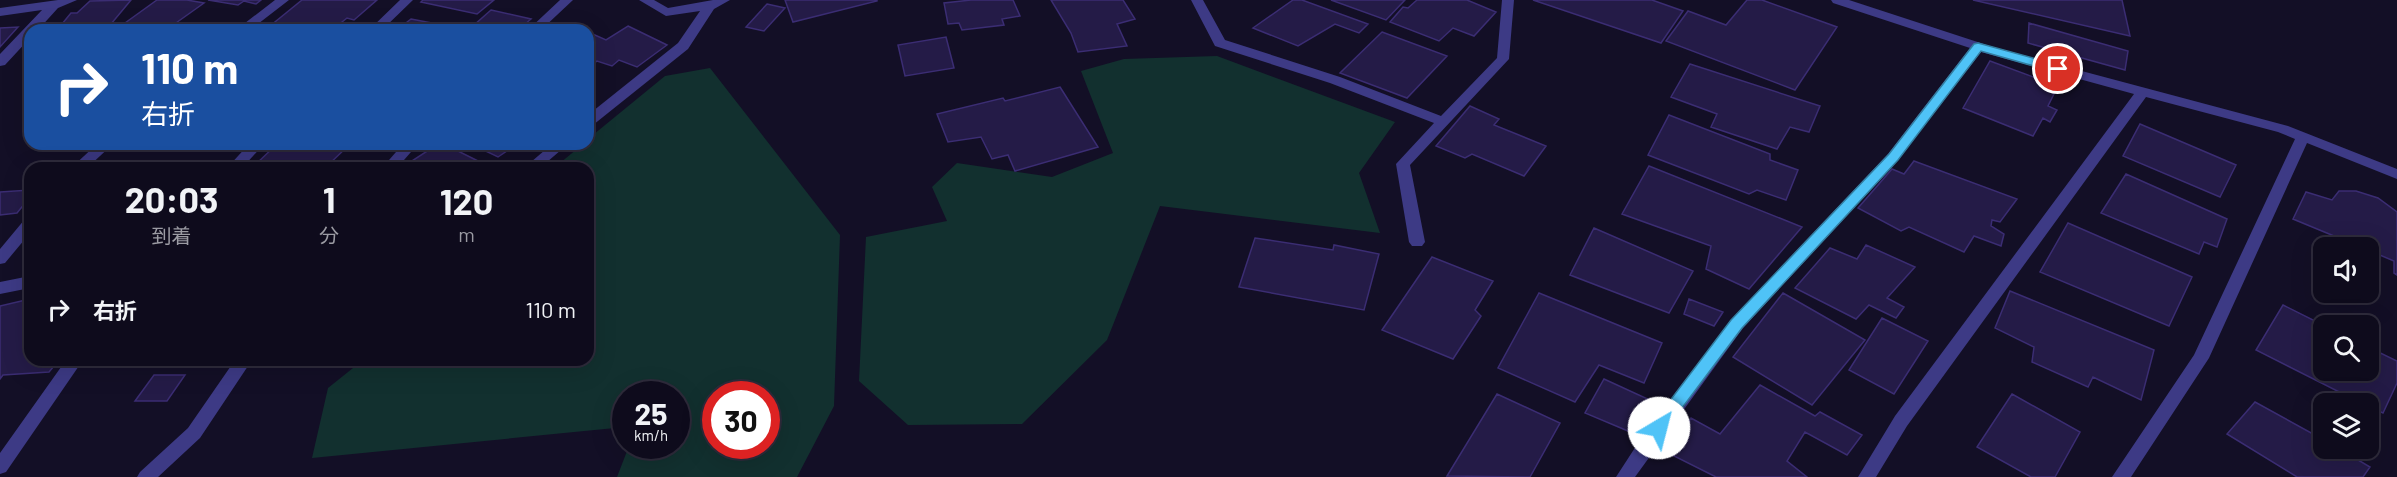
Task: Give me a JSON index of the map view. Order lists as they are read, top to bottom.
{
  "page": {
    "turn": ["110 m", "右折"],
    "eta": [
      "20:03",
      "到着",
      "1",
      "分",
      "120",
      "m"
    ],
    "list": [
      {
        "name": "右折",
        "value": "110 m"
      }
    ],
    "speed": "25 km/h",
    "limit": "30"
  }
}
